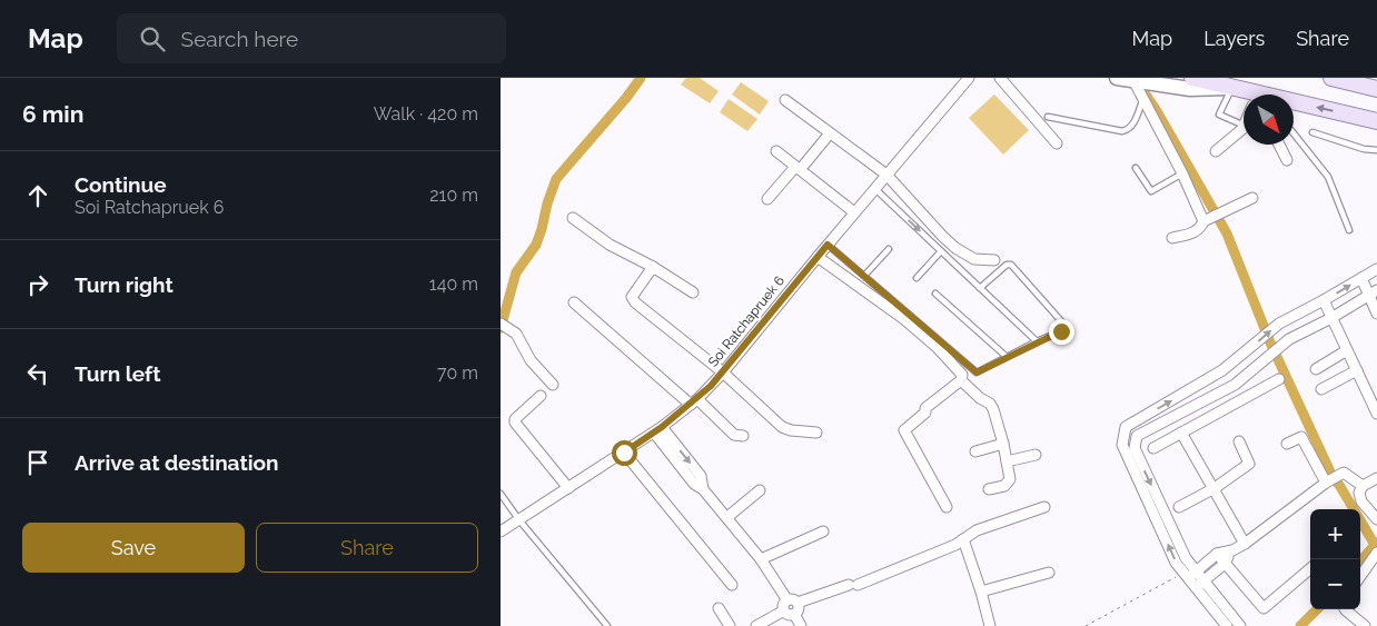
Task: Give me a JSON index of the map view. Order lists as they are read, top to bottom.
{
  "streets": {
    "street": ["Soi Ratchapruek 6"]
  },
  "north": "bottom right",
  "page": {
    "header": "Map",
    "search": "Search here",
    "nav": ["Map", "Layers", "Share"],
    "heading": ["6 min", "Walk · 420 m"],
    "list": [
      ["Continue", "Soi Ratchapruek 6", "210 m"],
      ["Turn right", "140 m"],
      ["Turn left", "70 m"],
      "Arrive at destination"
    ],
    "buttons": ["Save", "Share"],
    "map_buttons": ["+", "−"]
  }
}
